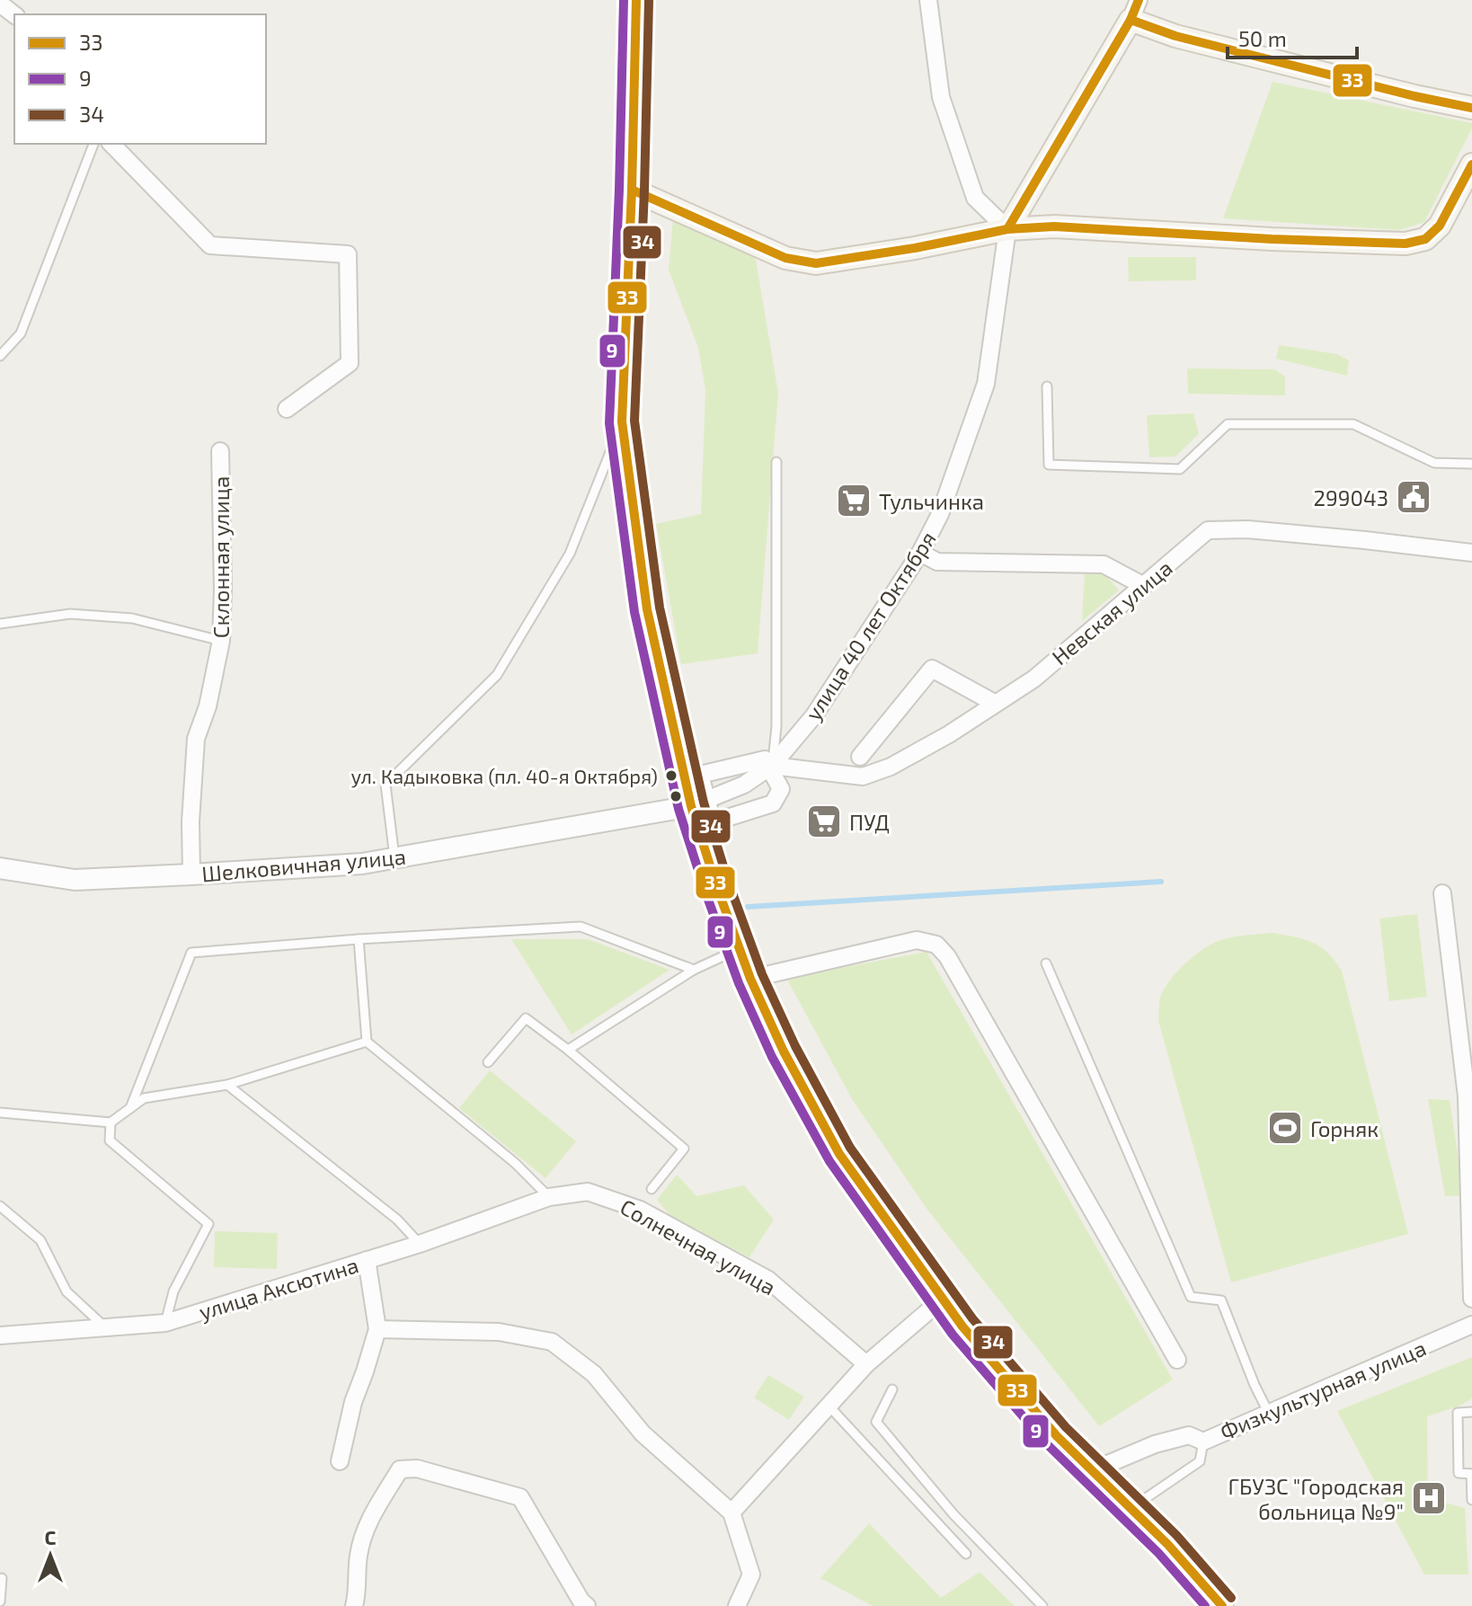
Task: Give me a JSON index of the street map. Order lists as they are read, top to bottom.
{
  "streets": {
    "main road": ["улица 40 лет Октября"],
    "street": [
      "Склонная улица",
      "Невская улица",
      "Шелковичная улица",
      "Солнечная улица",
      "улица Аксютина",
      "Физкультурная улица"
    ]
  },
  "crossings": [
    ["Склонная улица", "Шелковичная улица"],
    ["Невская улица", "улица 40 лет Октября"],
    ["Невская улица", "Шелковичная улица"],
    ["улица 40 лет Октября", "Шелковичная улица"],
    ["Солнечная улица", "улица Аксютина"]
  ],
  "places": {
    "public building": ["299043"],
    "supermarket": ["Тульчинка", "ПУД"],
    "other": ["ул. Кадыковка (пл. 40-я Октября)"],
    "sports": ["Горняк"],
    "hospital": ["ГБУЗС \"Городская больница №9\""]
  },
  "lines": ["transit line 33", "transit line 9", "transit line 34"],
  "legend": ["33", "9", "34"],
  "scale_bar": "50 m",
  "north": "top"
}
